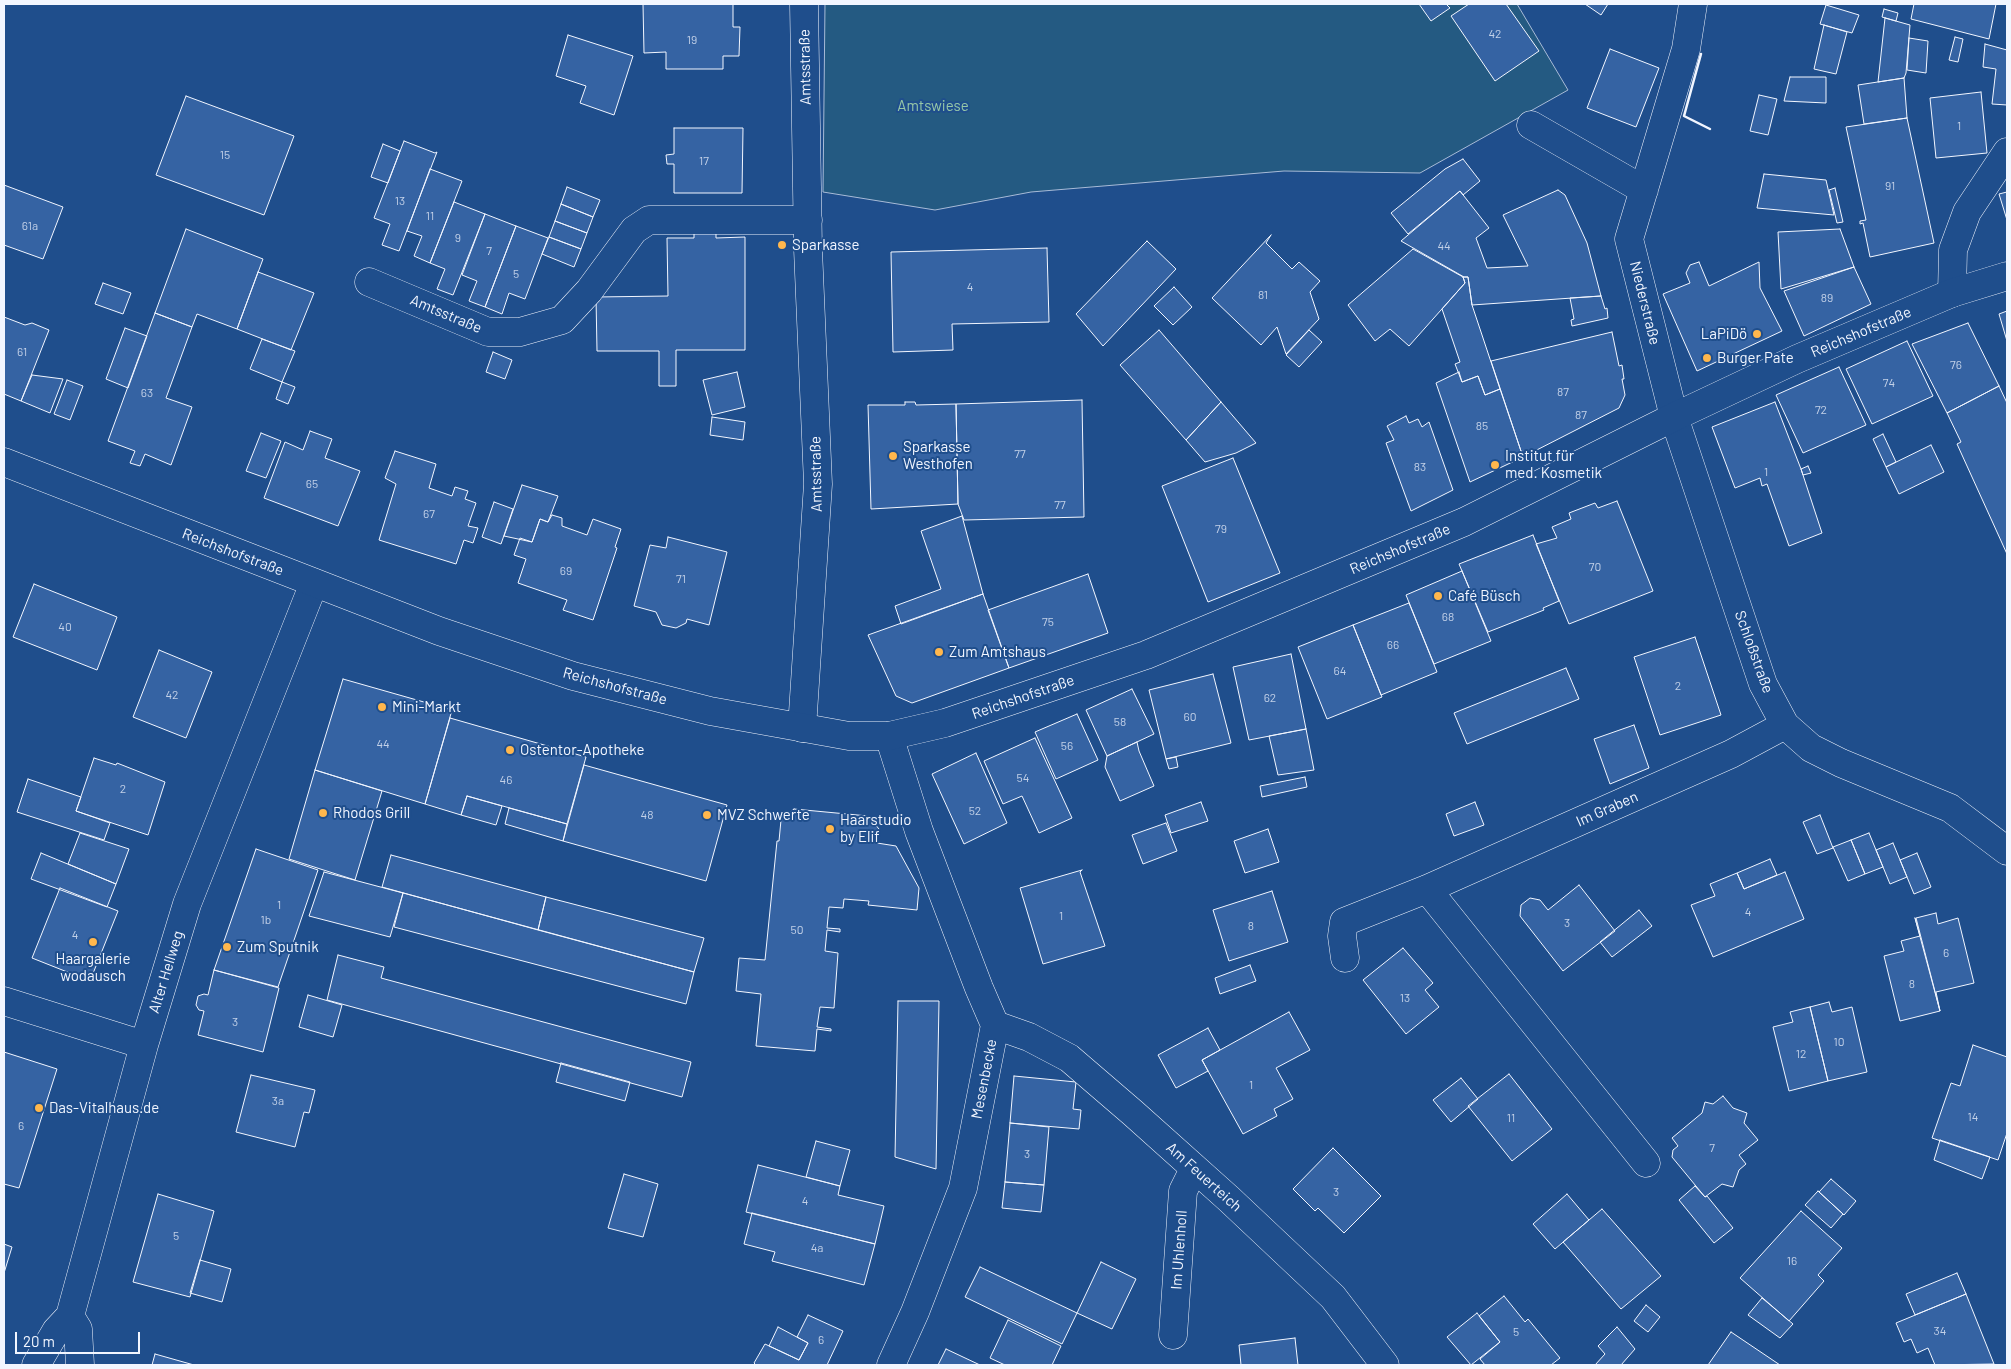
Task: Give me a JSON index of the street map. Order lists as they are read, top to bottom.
{
  "streets": {
    "street": [
      "Amtsstraße",
      "Niederstraße",
      "Reichshofstraße",
      "Schloßstraße",
      "Im Graben",
      "Alter Hellweg",
      "Mesenbecke",
      "Am Feuerteich",
      "Im Uhlenholl"
    ]
  },
  "crossings": [
    ["Amtsstraße", "Reichshofstraße"],
    ["Niederstraße", "Reichshofstraße"],
    ["Niederstraße", "Schloßstraße"],
    ["Reichshofstraße", "Schloßstraße"],
    ["Reichshofstraße", "Alter Hellweg"],
    ["Reichshofstraße", "Mesenbecke"],
    ["Schloßstraße", "Im Graben"],
    ["Mesenbecke", "Am Feuerteich"],
    ["Am Feuerteich", "Im Uhlenholl"]
  ],
  "parks": ["Amtswiese"],
  "places": [
    "Sparkasse",
    "LaPiDö",
    "Burger Pate",
    "Sparkasse Westhofen",
    "Institut für med. Kosmetik",
    "Café Büsch",
    "Zum Amtshaus",
    "Mini-Markt",
    "Ostentor-Apotheke",
    "Rhodos Grill",
    "MVZ Schwerte",
    "Haarstudio by Elif",
    "Haargalerie wodausch",
    "Zum Sputnik",
    "Das-Vitalhaus.de"
  ],
  "house_numbers": [
    "42",
    "19",
    "1",
    "15",
    "17",
    "91",
    "13",
    "11",
    "61a",
    "9",
    "44",
    "7",
    "5",
    "4",
    "81",
    "89",
    "61",
    "76",
    "74",
    "87",
    "63",
    "72",
    "87",
    "85",
    "77",
    "83",
    "1",
    "65",
    "77",
    "67",
    "79",
    "70",
    "69",
    "71",
    "68",
    "75",
    "40",
    "66",
    "64",
    "2",
    "42",
    "62",
    "60",
    "58",
    "44",
    "56",
    "54",
    "46",
    "2",
    "52",
    "48",
    "1",
    "4",
    "1",
    "1b",
    "3",
    "8",
    "50",
    "4",
    "6",
    "8",
    "13",
    "3",
    "10",
    "12",
    "1",
    "3a",
    "14",
    "11",
    "6",
    "7",
    "3",
    "3",
    "4",
    "5",
    "4a",
    "16",
    "34",
    "5",
    "6"
  ],
  "scale_bar": "20 m"
}
